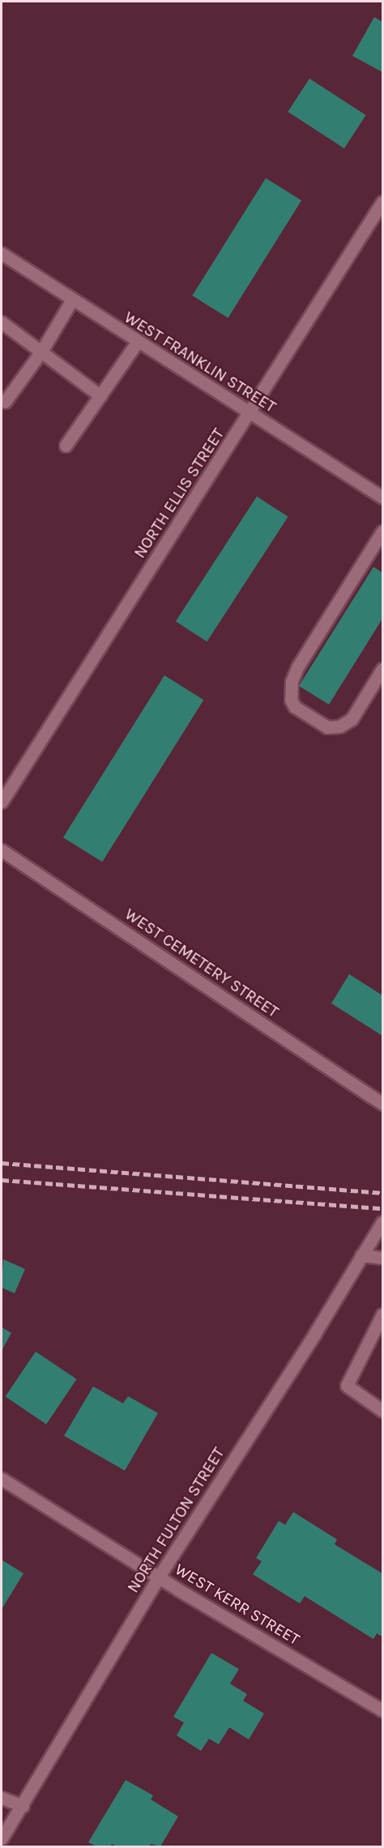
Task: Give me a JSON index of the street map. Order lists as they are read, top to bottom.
{
  "streets": {
    "street": [
      "WEST FRANKLIN STREET",
      "NORTH ELLIS STREET",
      "WEST CEMETERY STREET",
      "NORTH FULTON STREET",
      "WEST KERR STREET"
    ]
  },
  "crossings": [
    ["WEST FRANKLIN STREET", "NORTH ELLIS STREET"],
    ["NORTH FULTON STREET", "WEST KERR STREET"]
  ]
}
